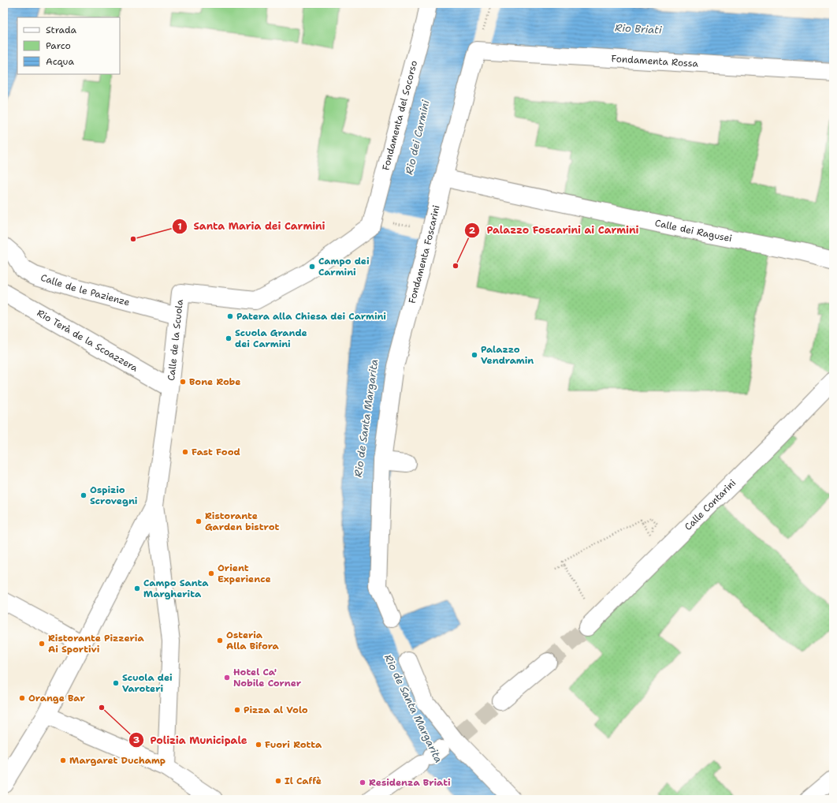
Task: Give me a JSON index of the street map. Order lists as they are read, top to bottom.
{
  "streets": {
    "street": [
      "Fondamenta Rossa",
      "Fondamenta del Socorso",
      "Calle dei Ragusei",
      "Fondamenta Foscarini",
      "Calle de le Pazienze",
      "Rio Terà de la Scoazzera",
      "Calle de la Scuola",
      "Calle Contarini"
    ]
  },
  "crossings": [
    ["Fondamenta Rossa", "Fondamenta Foscarini"],
    ["Fondamenta del Socorso", "Calle de la Scuola"],
    ["Calle dei Ragusei", "Fondamenta Foscarini"],
    ["Calle de le Pazienze", "Calle de la Scuola"],
    ["Rio Terà de la Scoazzera", "Calle de la Scuola"]
  ],
  "water": ["Rio Briati", "Rio dei Carmini", "Rio de Santa Margarita"],
  "places": [
    "Santa Maria dei Carmini",
    "Palazzo Foscarini ai Carmini",
    "Campo dei Carmini",
    "Patera alla Chiesa dei Carmini",
    "Scuola Grande dei Carmini",
    "Palazzo Vendramin",
    "Bone Robe",
    "Fast Food",
    "Ospizio Scrovegni",
    "Ristorante Garden bistrot",
    "Orient Experience",
    "Campo Santa Margherita",
    "Osteria Alla Bifora",
    "Ristorante Pizzeria Ai Sportivi",
    "Hotel Ca' Nobile Corner",
    "Scuola dei Varoteri",
    "Orange Bar",
    "Polizia Municipale",
    "Pizza al Volo",
    "Fuori Rotta",
    "Margaret Duchamp",
    "Il Caffè",
    "Residenza Briati"
  ],
  "legend": ["Strada", "Parco", "Acqua"]
}
